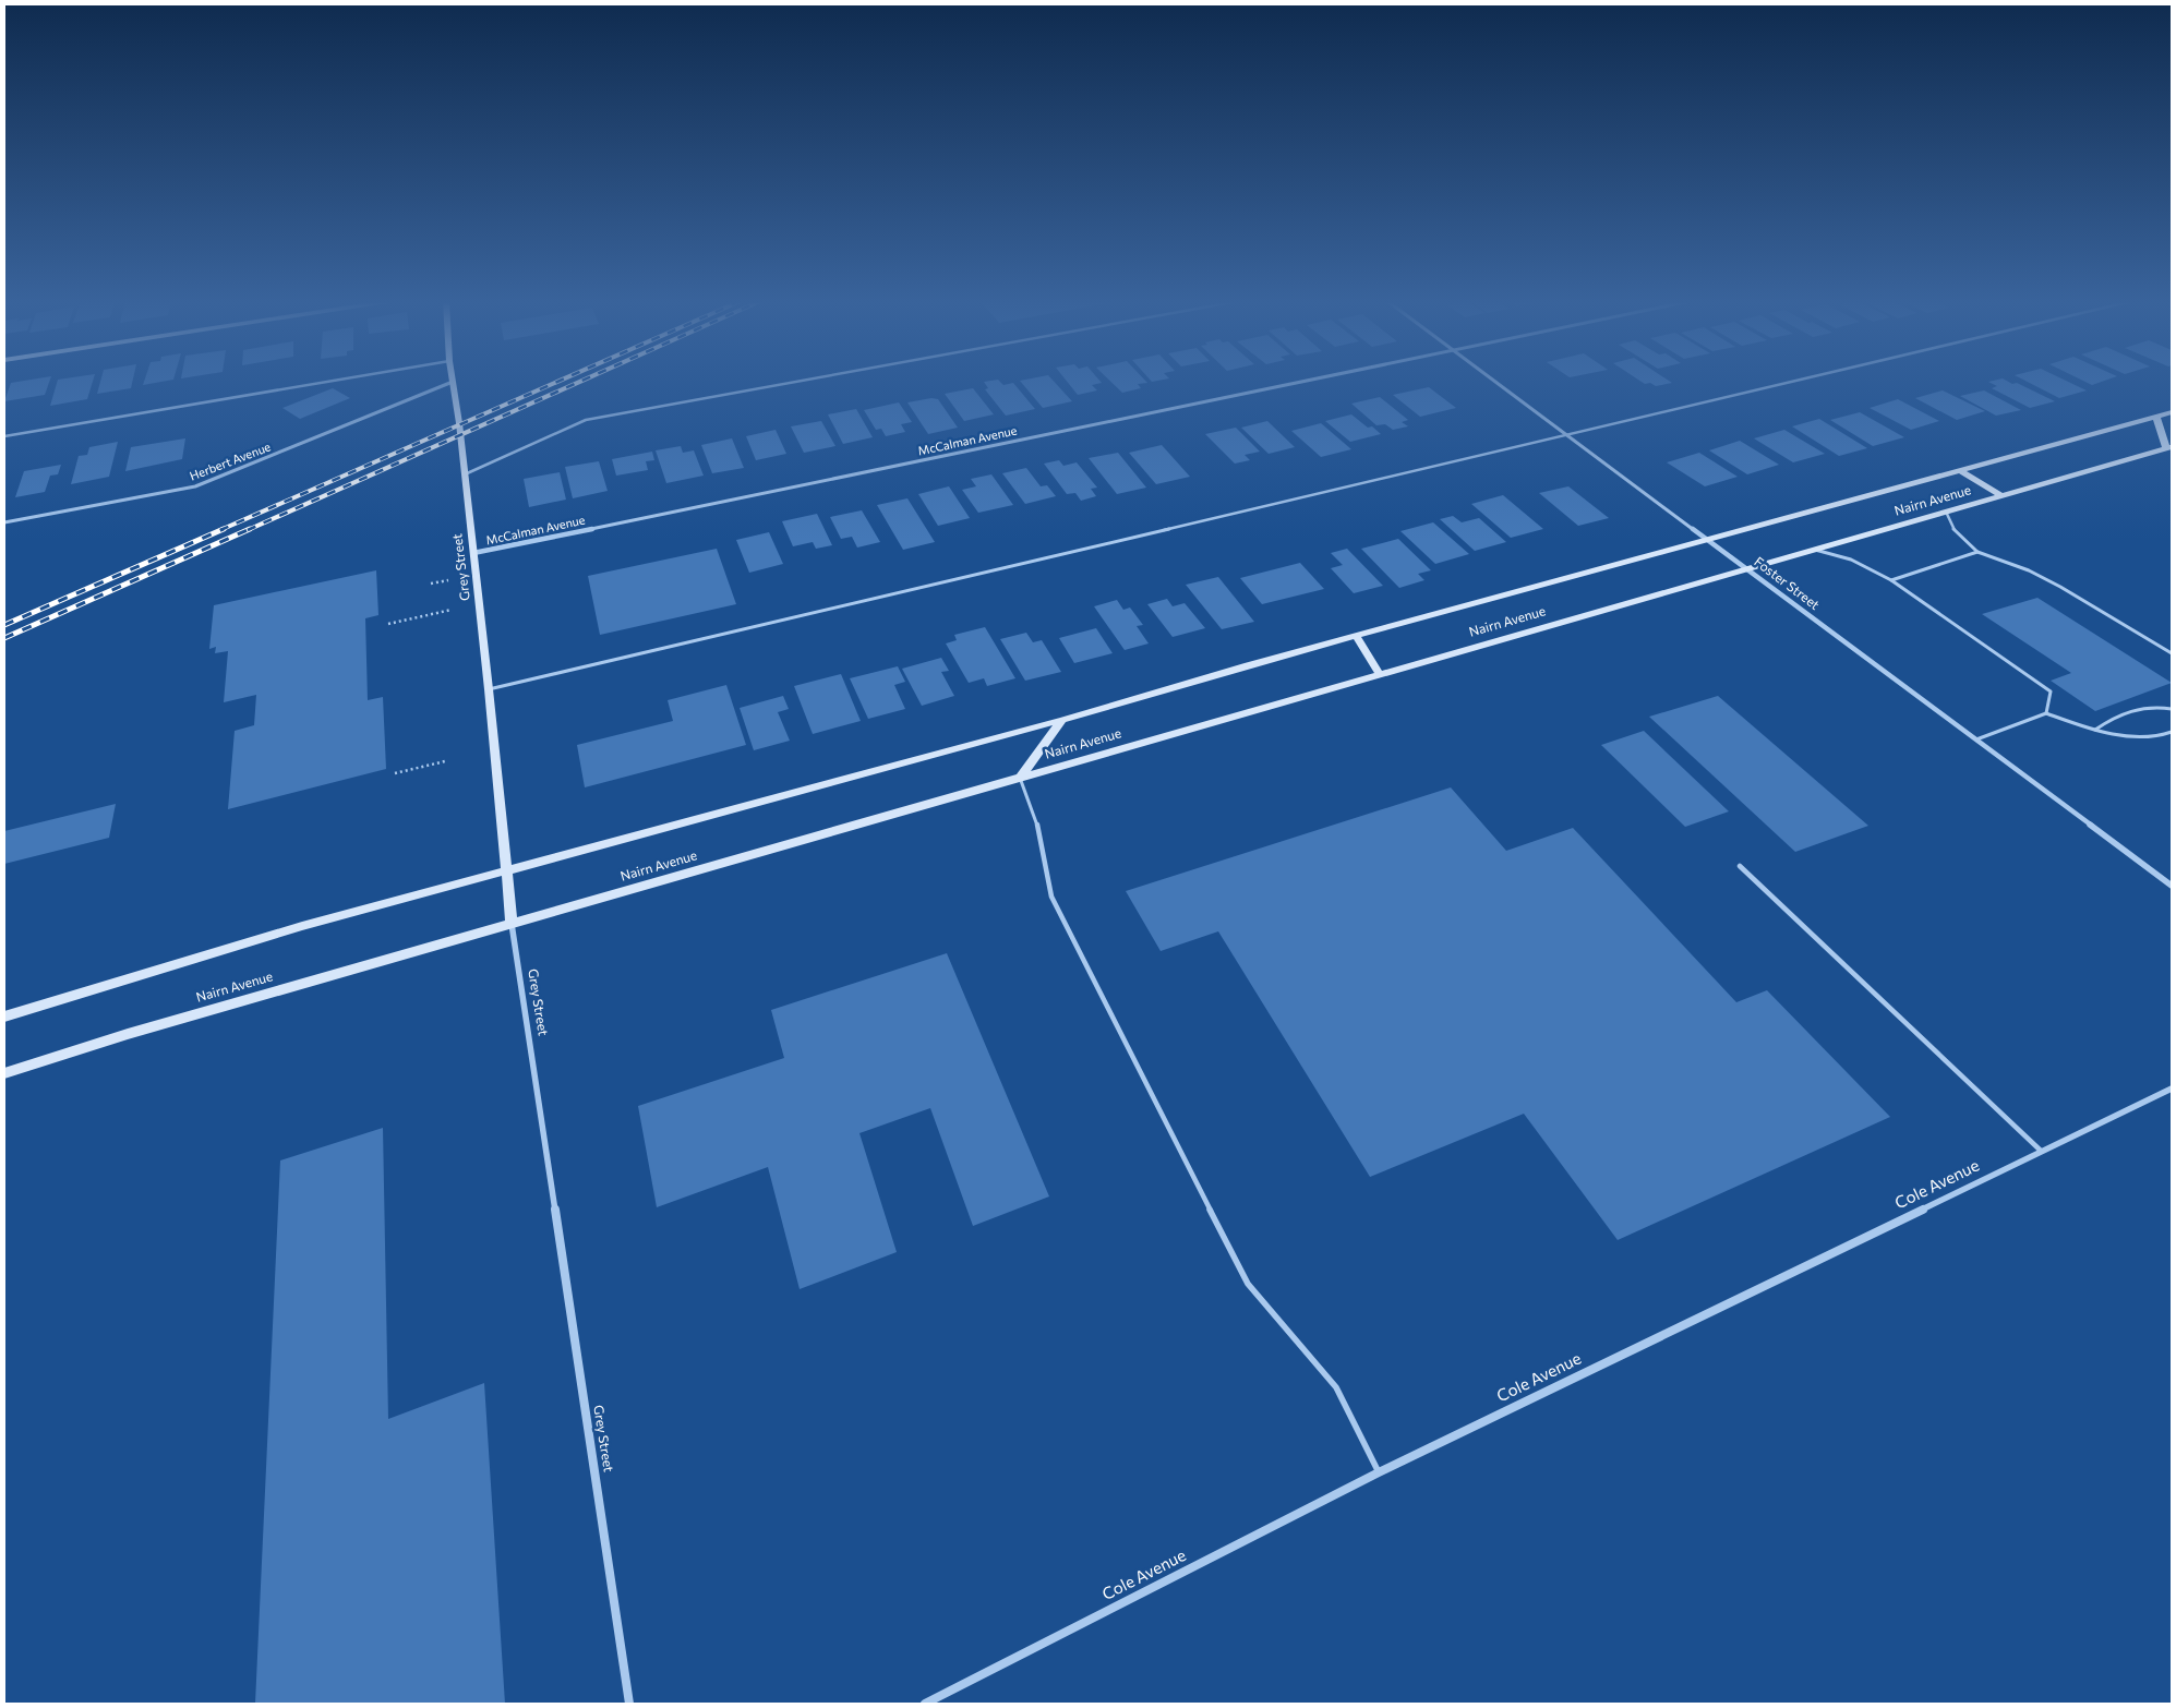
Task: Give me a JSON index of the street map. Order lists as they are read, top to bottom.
{
  "streets": {
    "main road": ["Nairn Avenue", "Grey Street"],
    "street": [
      "McCalman Avenue",
      "Herbert Avenue",
      "Foster Street",
      "Cole Avenue"
    ]
  },
  "crossings": [
    ["McCalman Avenue", "Grey Street"],
    ["Herbert Avenue", "Grey Street"],
    ["Nairn Avenue", "Grey Street"],
    ["Nairn Avenue", "Foster Street"]
  ]
}
